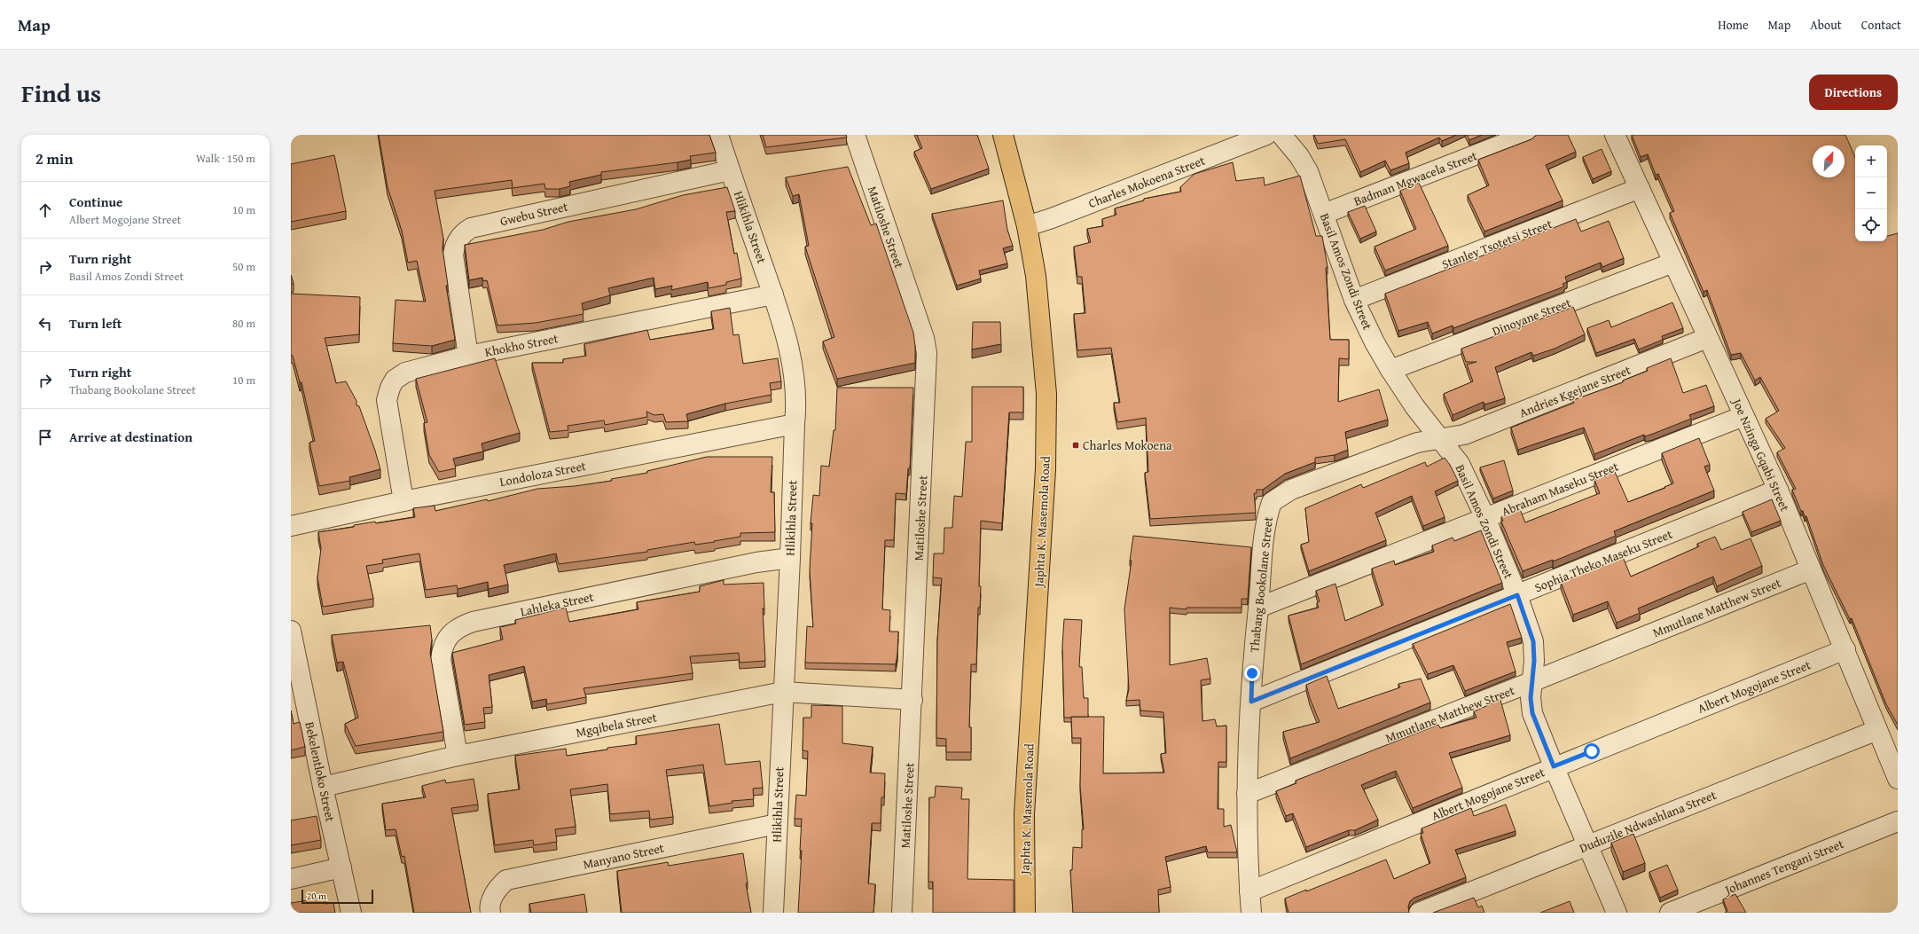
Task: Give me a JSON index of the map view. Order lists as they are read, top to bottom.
{
  "streets": {
    "main road": ["Japhta K. Masemola Road"],
    "street": [
      "Badman Mgwacela Street",
      "Charles Mokoena Street",
      "Gwebu Street",
      "Hlikihla Street",
      "Matiloshe Street",
      "Stanley Tsotetsi Street",
      "Basil Amos Zondi Street",
      "Dinoyane Street",
      "Khokho Street",
      "Andries Kgejane Street",
      "Joe Nzinga Gqabi Street",
      "Londoloza Street",
      "Abraham Maseku Street",
      "Sophia Theko Maseku Street",
      "Thabang Bookolane Street",
      "Lahleka Street",
      "Mmutlane Matthew Street",
      "Albert Mogojane Street",
      "Mgqibela Street",
      "Bekelentloko Street",
      "Duduzile Ndwashlana Street",
      "Manyano Street",
      "Johannes Tengani Street"
    ]
  },
  "crossings": [
    ["Badman Mgwacela Street", "Basil Amos Zondi Street"],
    ["Charles Mokoena Street", "Japhta K. Masemola Road"],
    ["Gwebu Street", "Hlikihla Street"],
    ["Gwebu Street", "Khokho Street"],
    ["Hlikihla Street", "Khokho Street"],
    ["Hlikihla Street", "Londoloza Street"],
    ["Hlikihla Street", "Lahleka Street"],
    ["Hlikihla Street", "Mgqibela Street"],
    ["Hlikihla Street", "Manyano Street"],
    ["Matiloshe Street", "Mgqibela Street"],
    ["Stanley Tsotetsi Street", "Basil Amos Zondi Street"],
    ["Stanley Tsotetsi Street", "Joe Nzinga Gqabi Street"],
    ["Basil Amos Zondi Street", "Dinoyane Street"],
    ["Basil Amos Zondi Street", "Andries Kgejane Street"],
    ["Basil Amos Zondi Street", "Abraham Maseku Street"],
    ["Basil Amos Zondi Street", "Sophia Theko Maseku Street"],
    ["Basil Amos Zondi Street", "Thabang Bookolane Street"],
    ["Basil Amos Zondi Street", "Mmutlane Matthew Street"],
    ["Basil Amos Zondi Street", "Albert Mogojane Street"],
    ["Basil Amos Zondi Street", "Duduzile Ndwashlana Street"],
    ["Dinoyane Street", "Joe Nzinga Gqabi Street"],
    ["Khokho Street", "Londoloza Street"],
    ["Andries Kgejane Street", "Joe Nzinga Gqabi Street"],
    ["Andries Kgejane Street", "Thabang Bookolane Street"],
    ["Joe Nzinga Gqabi Street", "Abraham Maseku Street"],
    ["Joe Nzinga Gqabi Street", "Sophia Theko Maseku Street"],
    ["Joe Nzinga Gqabi Street", "Mmutlane Matthew Street"],
    ["Joe Nzinga Gqabi Street", "Albert Mogojane Street"],
    ["Joe Nzinga Gqabi Street", "Duduzile Ndwashlana Street"],
    ["Abraham Maseku Street", "Thabang Bookolane Street"],
    ["Sophia Theko Maseku Street", "Thabang Bookolane Street"],
    ["Thabang Bookolane Street", "Mmutlane Matthew Street"],
    ["Thabang Bookolane Street", "Albert Mogojane Street"],
    ["Lahleka Street", "Mgqibela Street"],
    ["Mgqibela Street", "Bekelentloko Street"]
  ],
  "places": {
    "transit": ["Charles Mokoena"]
  },
  "scale_bar": "20 m",
  "north": "top right",
  "page": {
    "header": "Map",
    "nav": [
      "Home",
      "Map",
      "About",
      "Contact"
    ],
    "title": "Find us",
    "buttons": "Directions",
    "heading": ["2 min", "Walk · 150 m"],
    "map_buttons": ["+", "−"],
    "list": [
      ["Continue", "Albert Mogojane Street", "10 m"],
      ["Turn right", "Basil Amos Zondi Street", "50 m"],
      ["Turn left", "80 m"],
      ["Turn right", "Thabang Bookolane Street", "10 m"],
      "Arrive at destination"
    ],
    "scale": "20 m"
  }
}
